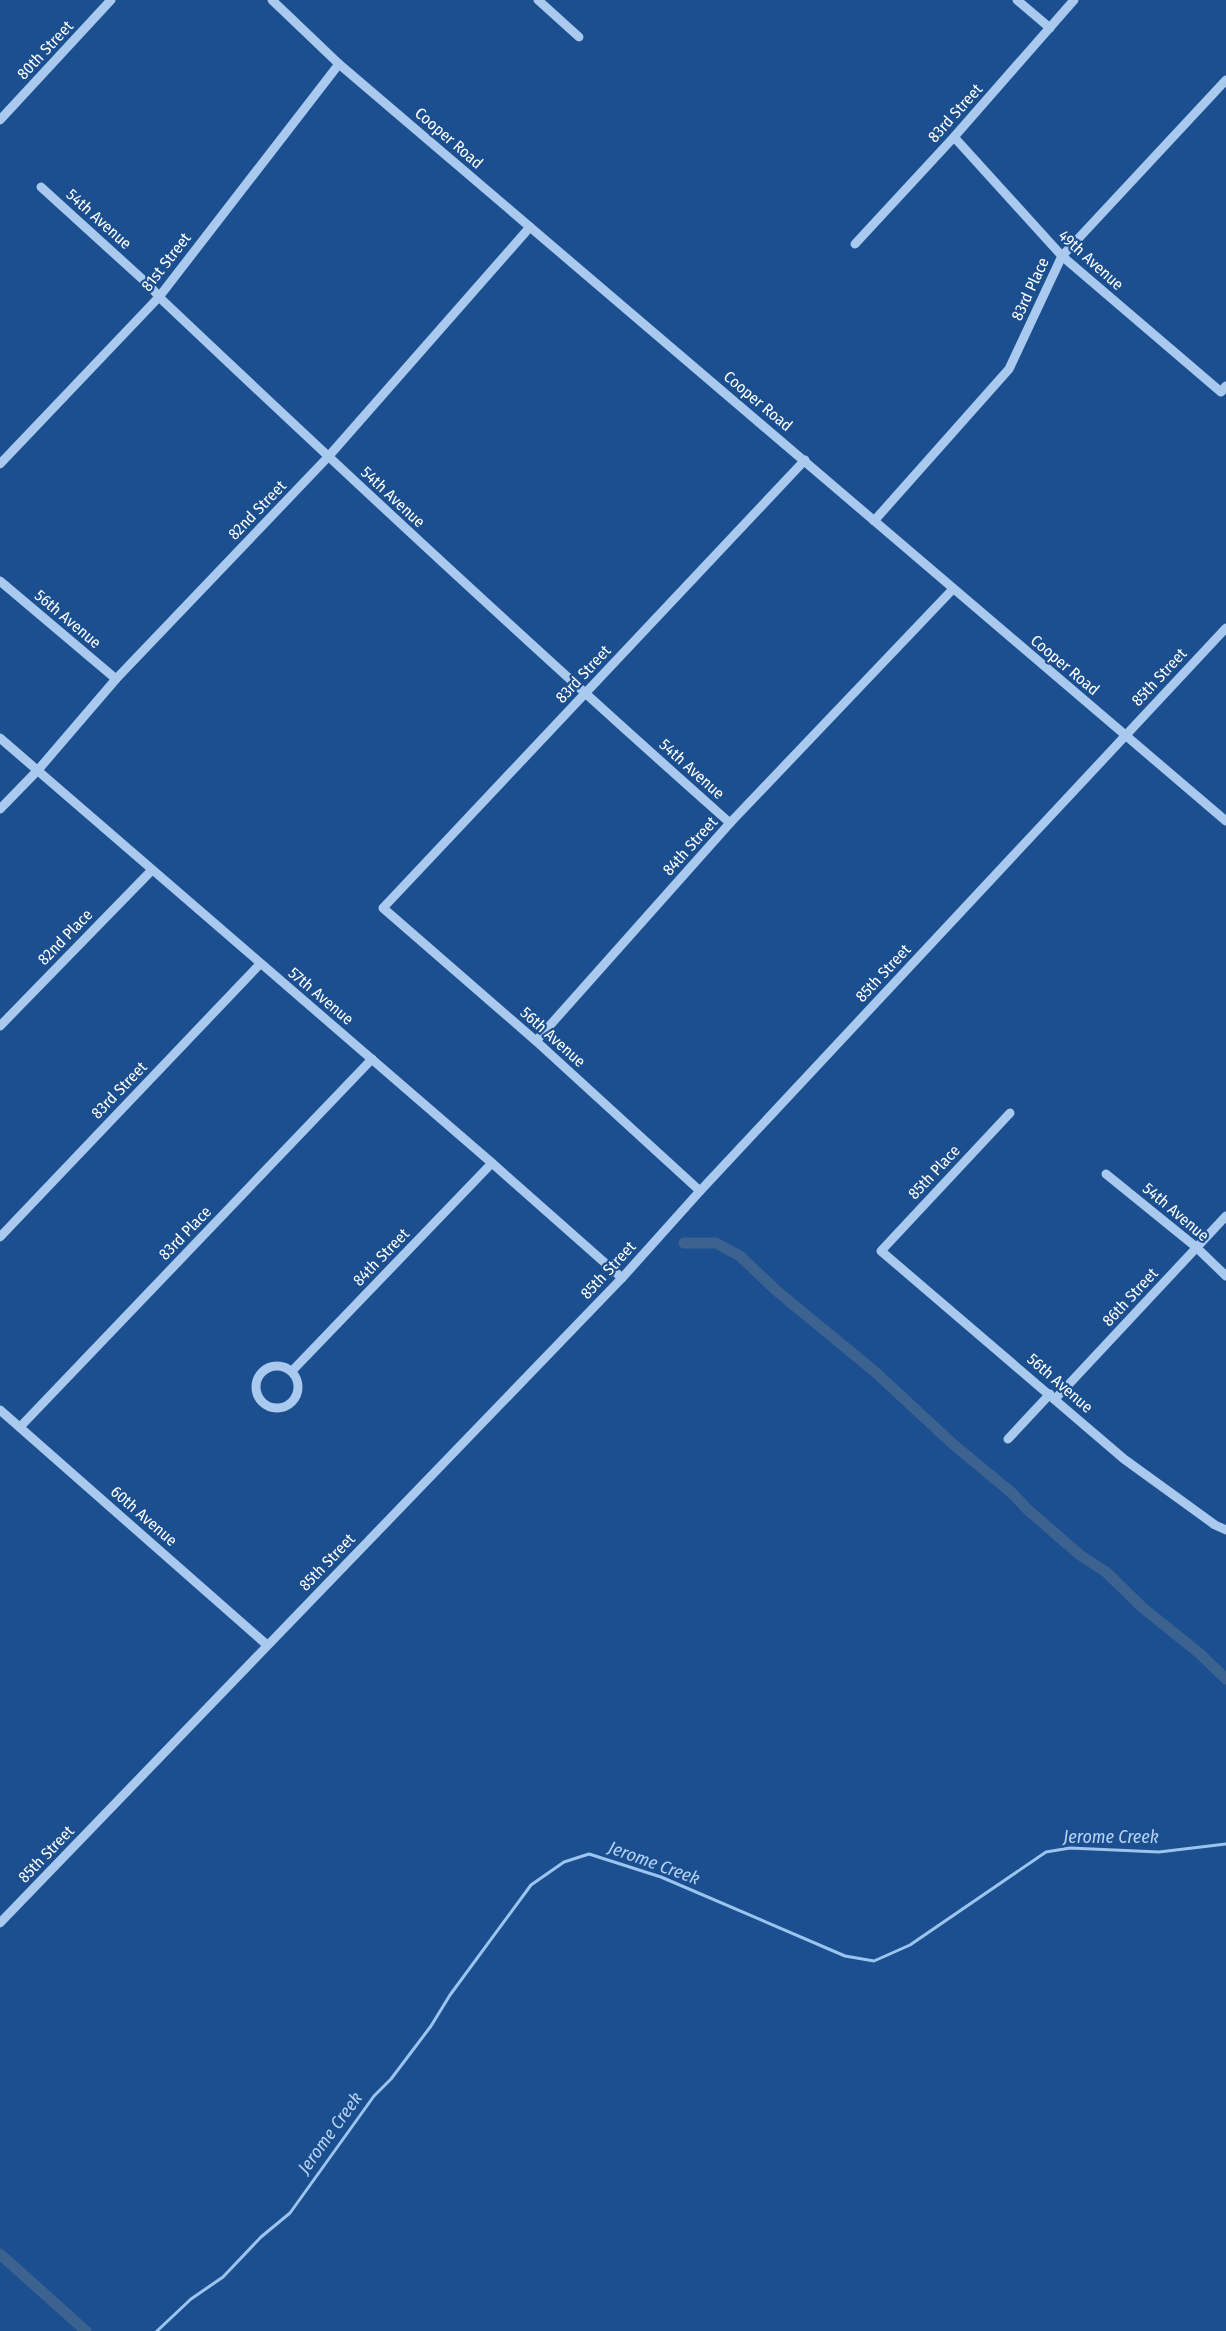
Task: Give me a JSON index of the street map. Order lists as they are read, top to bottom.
{
  "streets": {
    "street": [
      "80th Street",
      "83rd Street",
      "Cooper Road",
      "54th Avenue",
      "49th Avenue",
      "81st Street",
      "83rd Place",
      "82nd Street",
      "56th Avenue",
      "85th Street",
      "84th Street",
      "82nd Place",
      "57th Avenue",
      "85th Place",
      "86th Street",
      "60th Avenue"
    ]
  },
  "crossings": [
    ["83rd Street", "Cooper Road"],
    ["83rd Street", "54th Avenue"],
    ["83rd Street", "49th Avenue"],
    ["83rd Street", "56th Avenue"],
    ["83rd Street", "57th Avenue"],
    ["Cooper Road", "81st Street"],
    ["Cooper Road", "83rd Place"],
    ["Cooper Road", "82nd Street"],
    ["Cooper Road", "85th Street"],
    ["Cooper Road", "84th Street"],
    ["54th Avenue", "81st Street"],
    ["54th Avenue", "82nd Street"],
    ["54th Avenue", "84th Street"],
    ["54th Avenue", "86th Street"],
    ["49th Avenue", "83rd Place"],
    ["83rd Place", "57th Avenue"],
    ["83rd Place", "60th Avenue"],
    ["82nd Street", "56th Avenue"],
    ["82nd Street", "57th Avenue"],
    ["56th Avenue", "85th Street"],
    ["56th Avenue", "84th Street"],
    ["56th Avenue", "85th Place"],
    ["56th Avenue", "86th Street"],
    ["85th Street", "57th Avenue"],
    ["85th Street", "60th Avenue"],
    ["84th Street", "57th Avenue"],
    ["82nd Place", "57th Avenue"]
  ],
  "water": ["Jerome Creek"]
}
